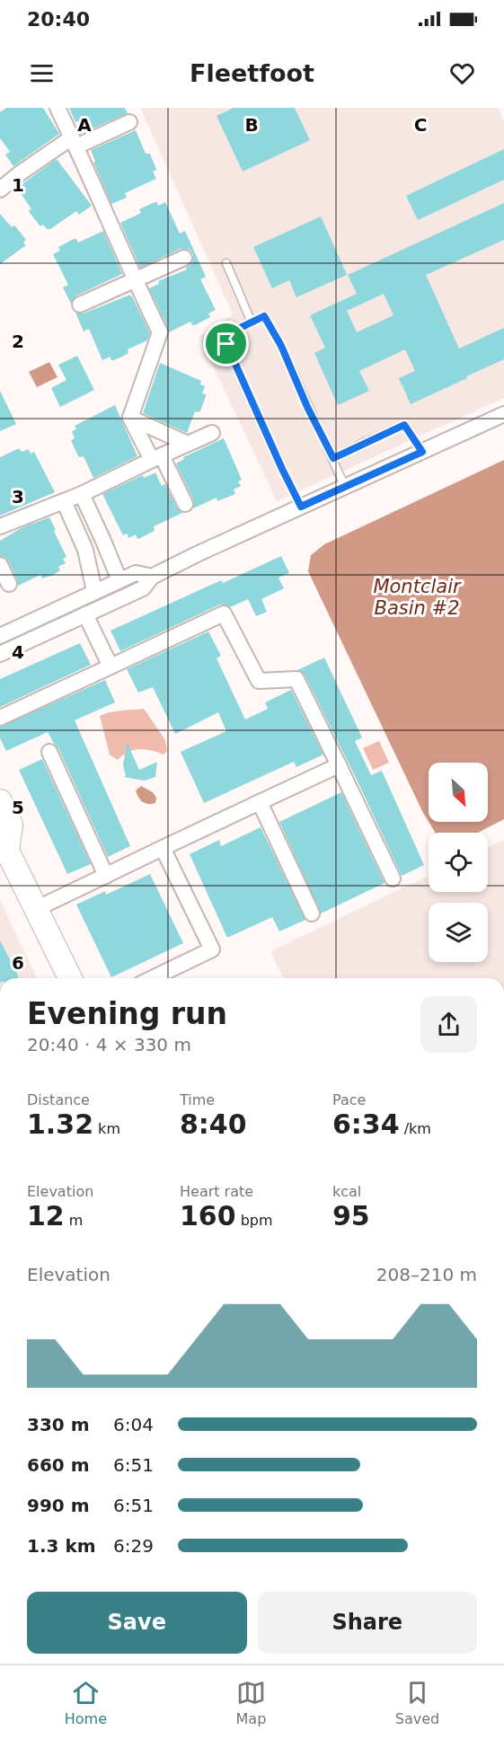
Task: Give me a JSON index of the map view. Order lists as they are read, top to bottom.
{
  "water": ["Montclair Basin #2"],
  "north": "bottom right",
  "page": {
    "status": "20:40",
    "header": "Fleetfoot",
    "heading": ["Evening run", "20:40 · 4 × 330 m"],
    "stats": [
      ["Distance", "1.32 km"],
      ["Time", "8:40"],
      ["Pace", "6:34 /km"],
      ["Elevation", "12 m"],
      ["Heart rate", "160 bpm"],
      ["kcal", "95"]
    ],
    "chart": ["Elevation", "208–210 m"],
    "list": [
      {
        "name": "330 m",
        "note": "6:04"
      },
      {
        "name": "660 m",
        "note": "6:51"
      },
      {
        "name": "990 m",
        "note": "6:51"
      },
      {
        "name": "1.3 km",
        "note": "6:29"
      }
    ],
    "buttons": ["Save", "Share"],
    "tabs": ["Home", "Map", "Saved"]
  },
  "grid": {
    "columns": ["A", "B", "C"],
    "rows": [
      "1",
      "2",
      "3",
      "4",
      "5",
      "6"
    ]
  }
}
